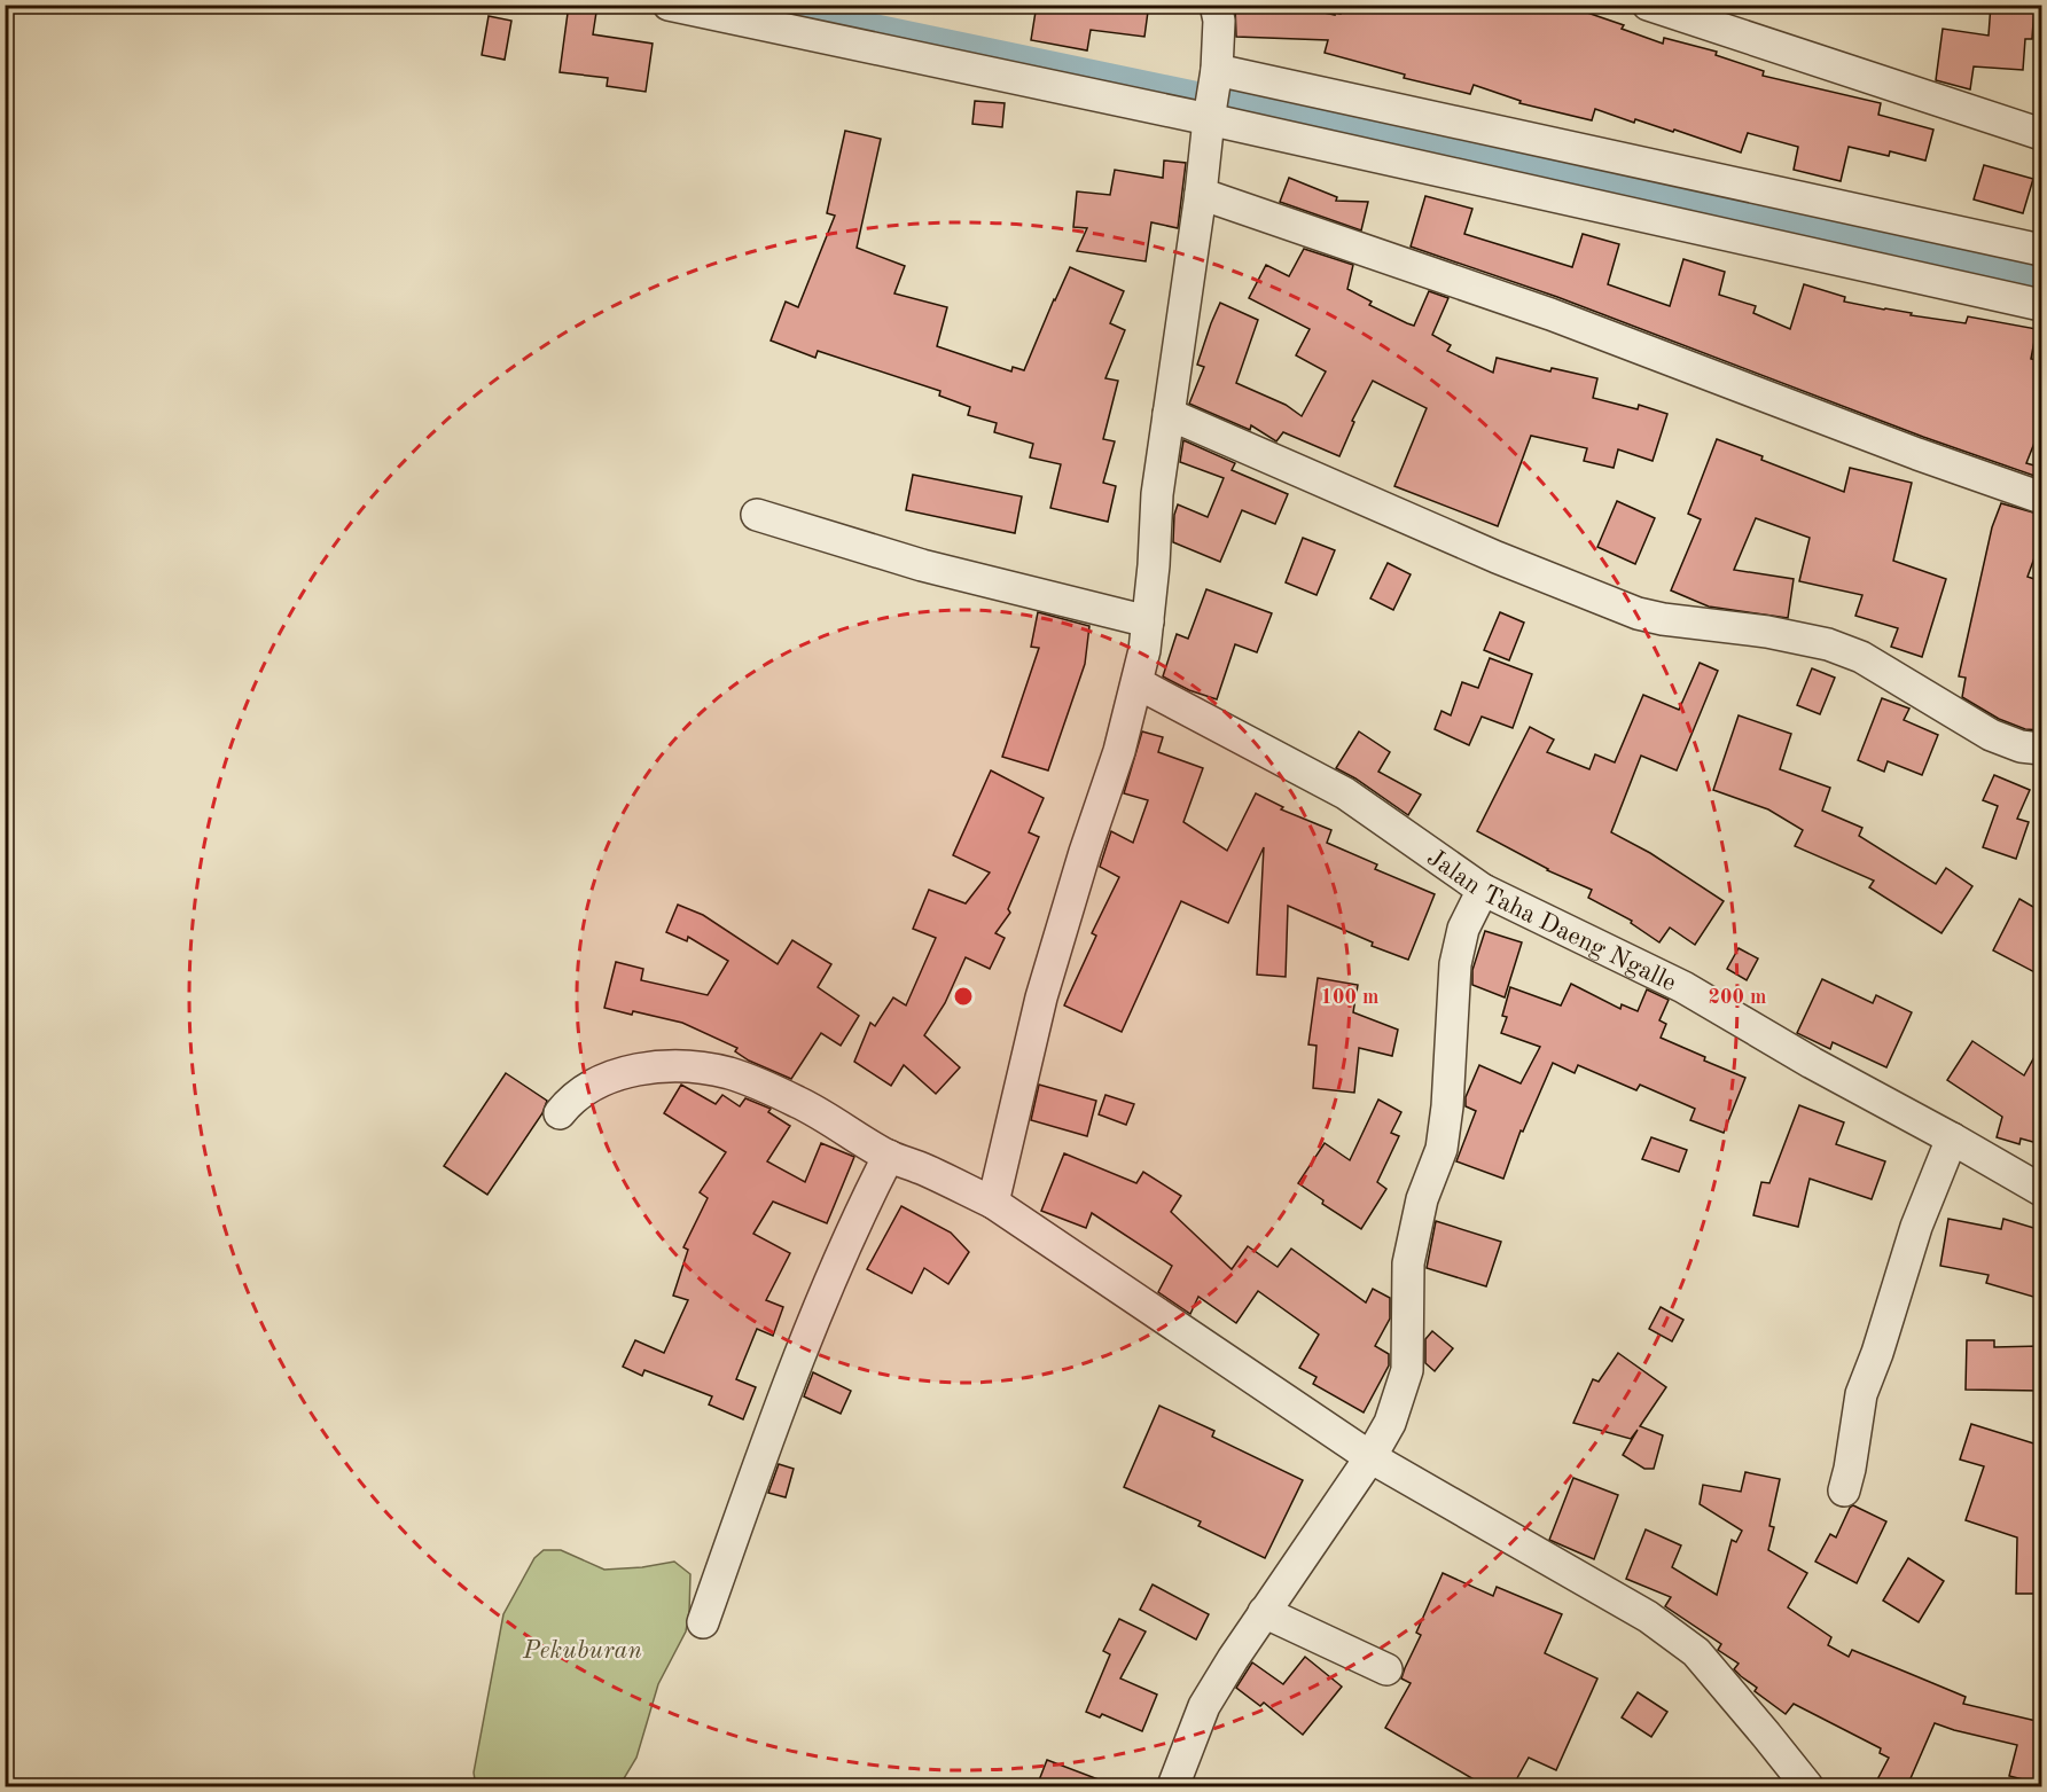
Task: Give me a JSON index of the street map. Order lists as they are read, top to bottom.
{
  "streets": {
    "street": ["Jalan Taha Daeng Ngalle"]
  },
  "parks": ["Pekuburan"],
  "rings": ["100 m", "200 m"]
}
